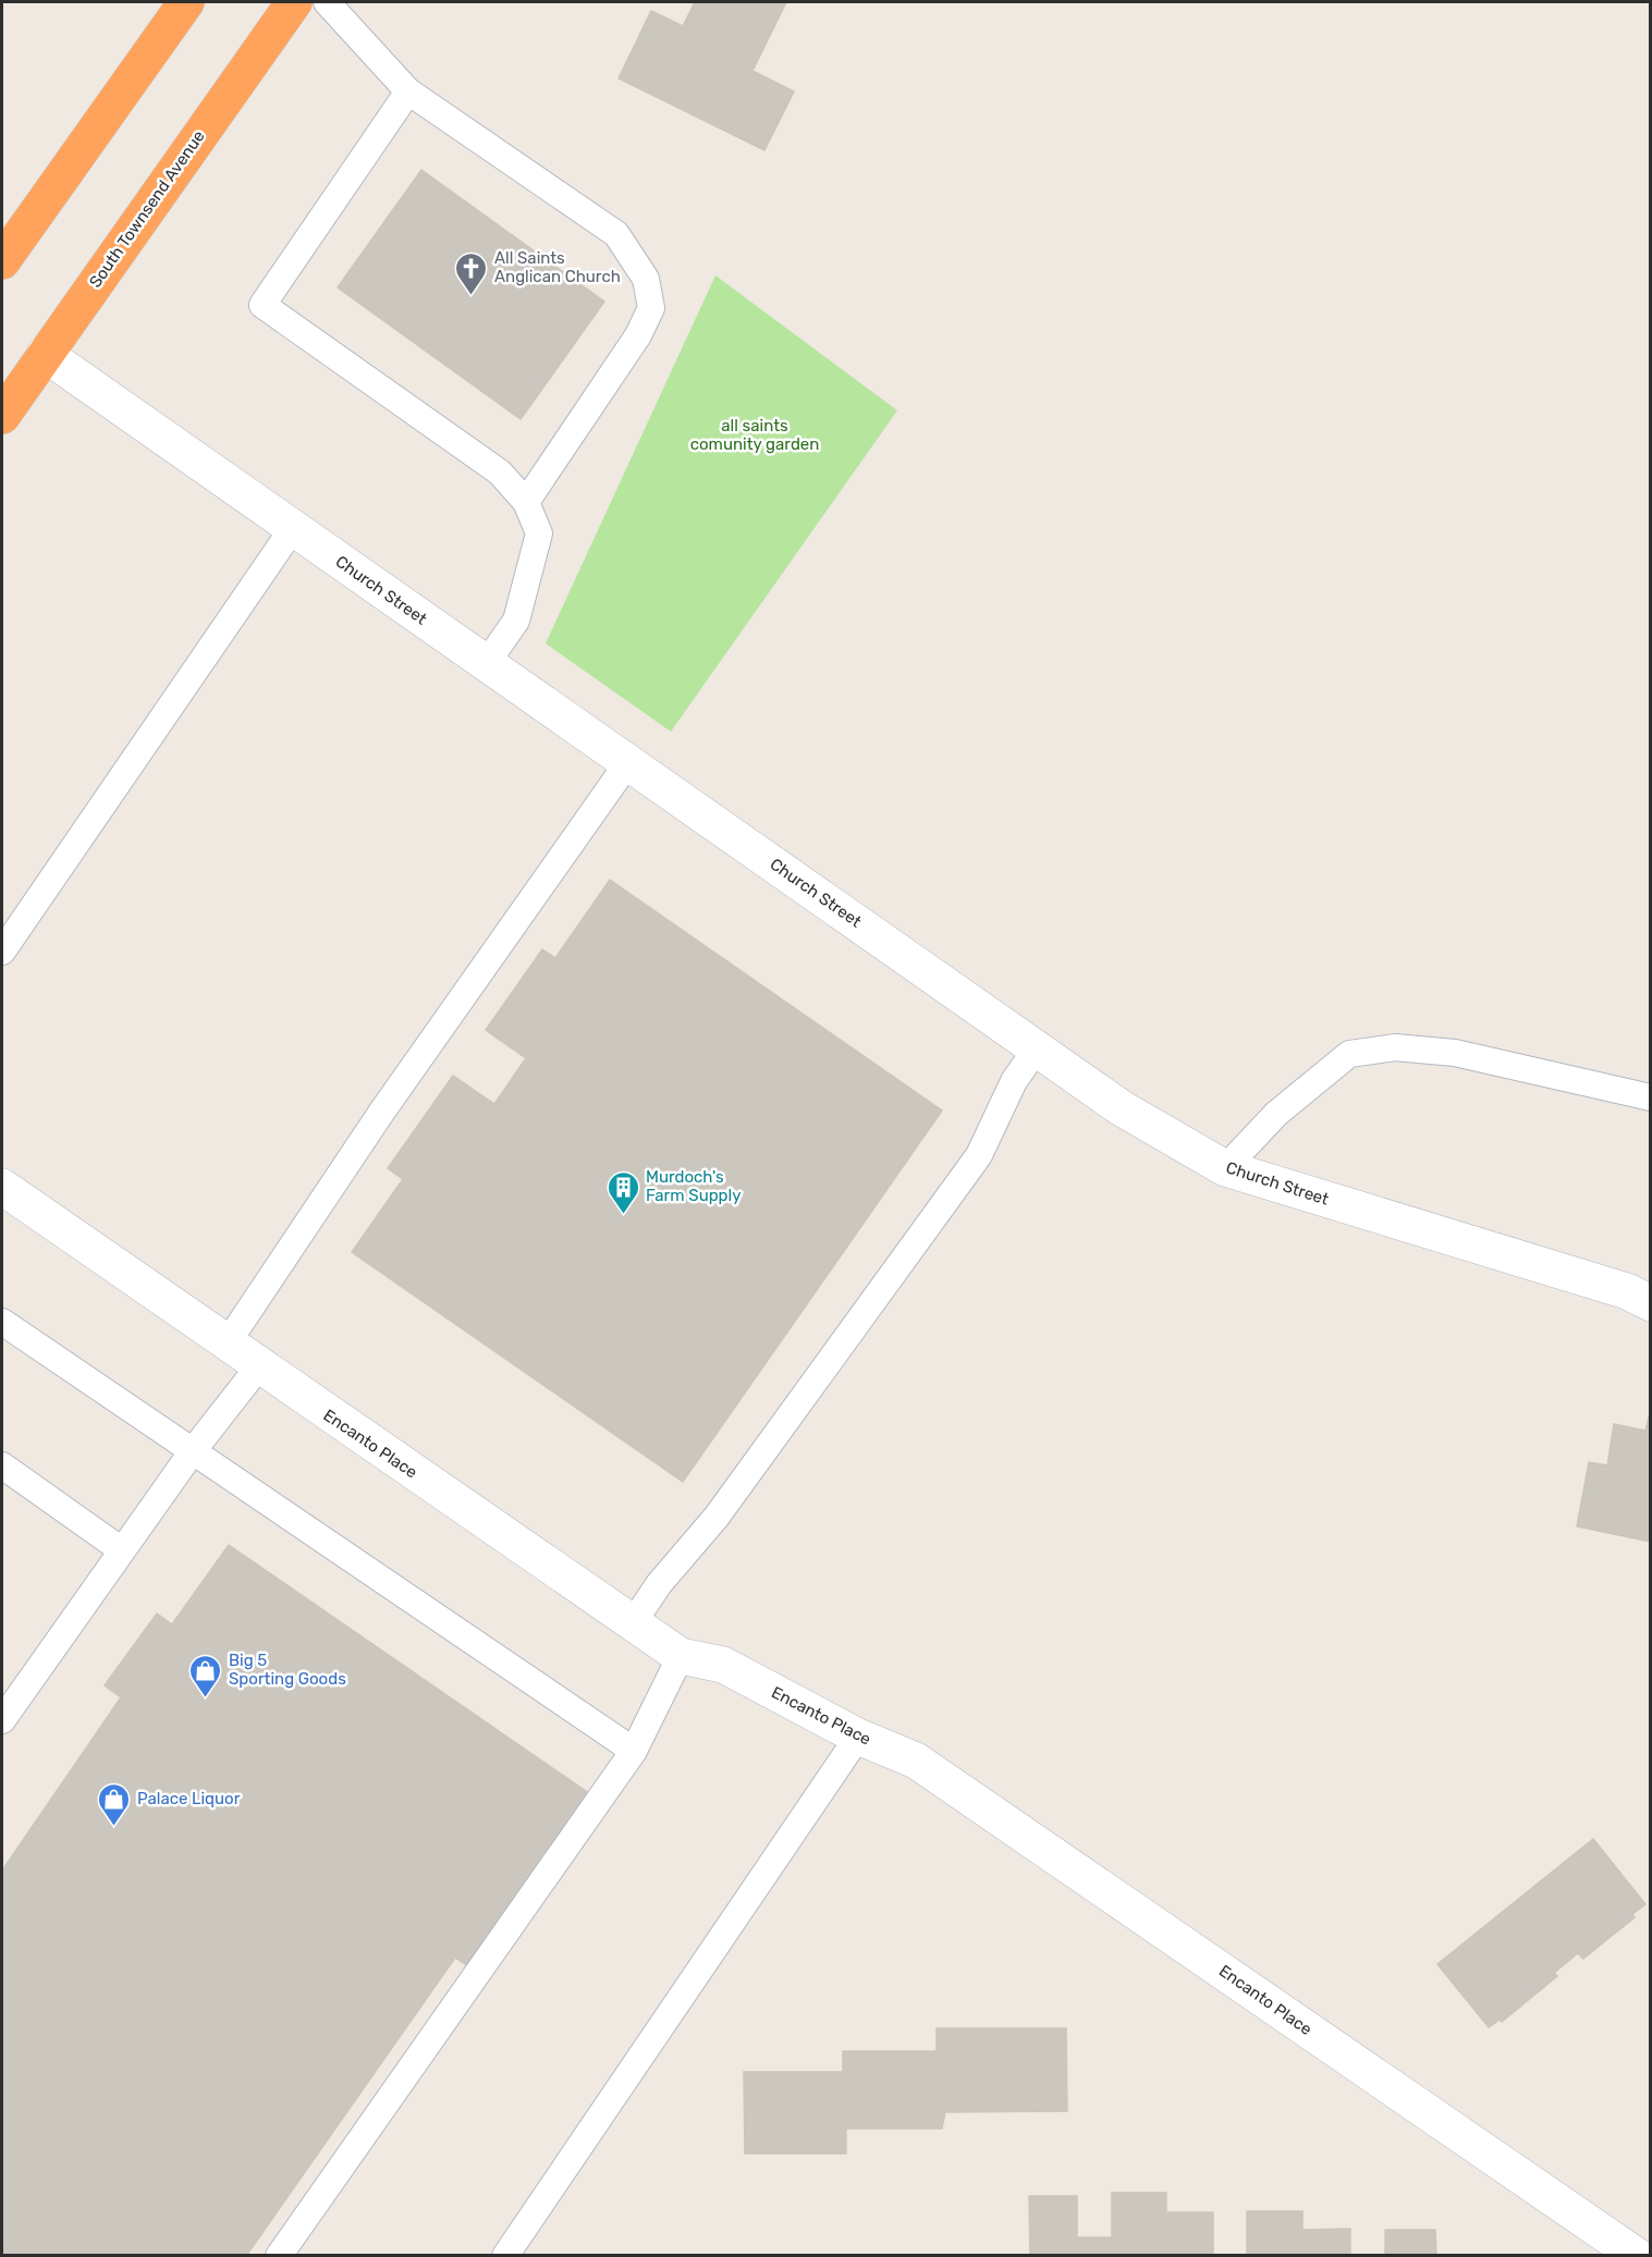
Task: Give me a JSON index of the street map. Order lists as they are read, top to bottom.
{
  "streets": {
    "highway": ["South Townsend Avenue"],
    "street": ["Church Street", "Encanto Place"]
  },
  "crossings": [
    ["South Townsend Avenue", "Church Street"]
  ],
  "parks": ["all saints comunity garden"],
  "places": {
    "church": ["All Saints Anglican Church"],
    "building": ["Murdoch's Farm Supply"],
    "shop": ["Big 5 Sporting Goods", "Palace Liquor"]
  }
}
